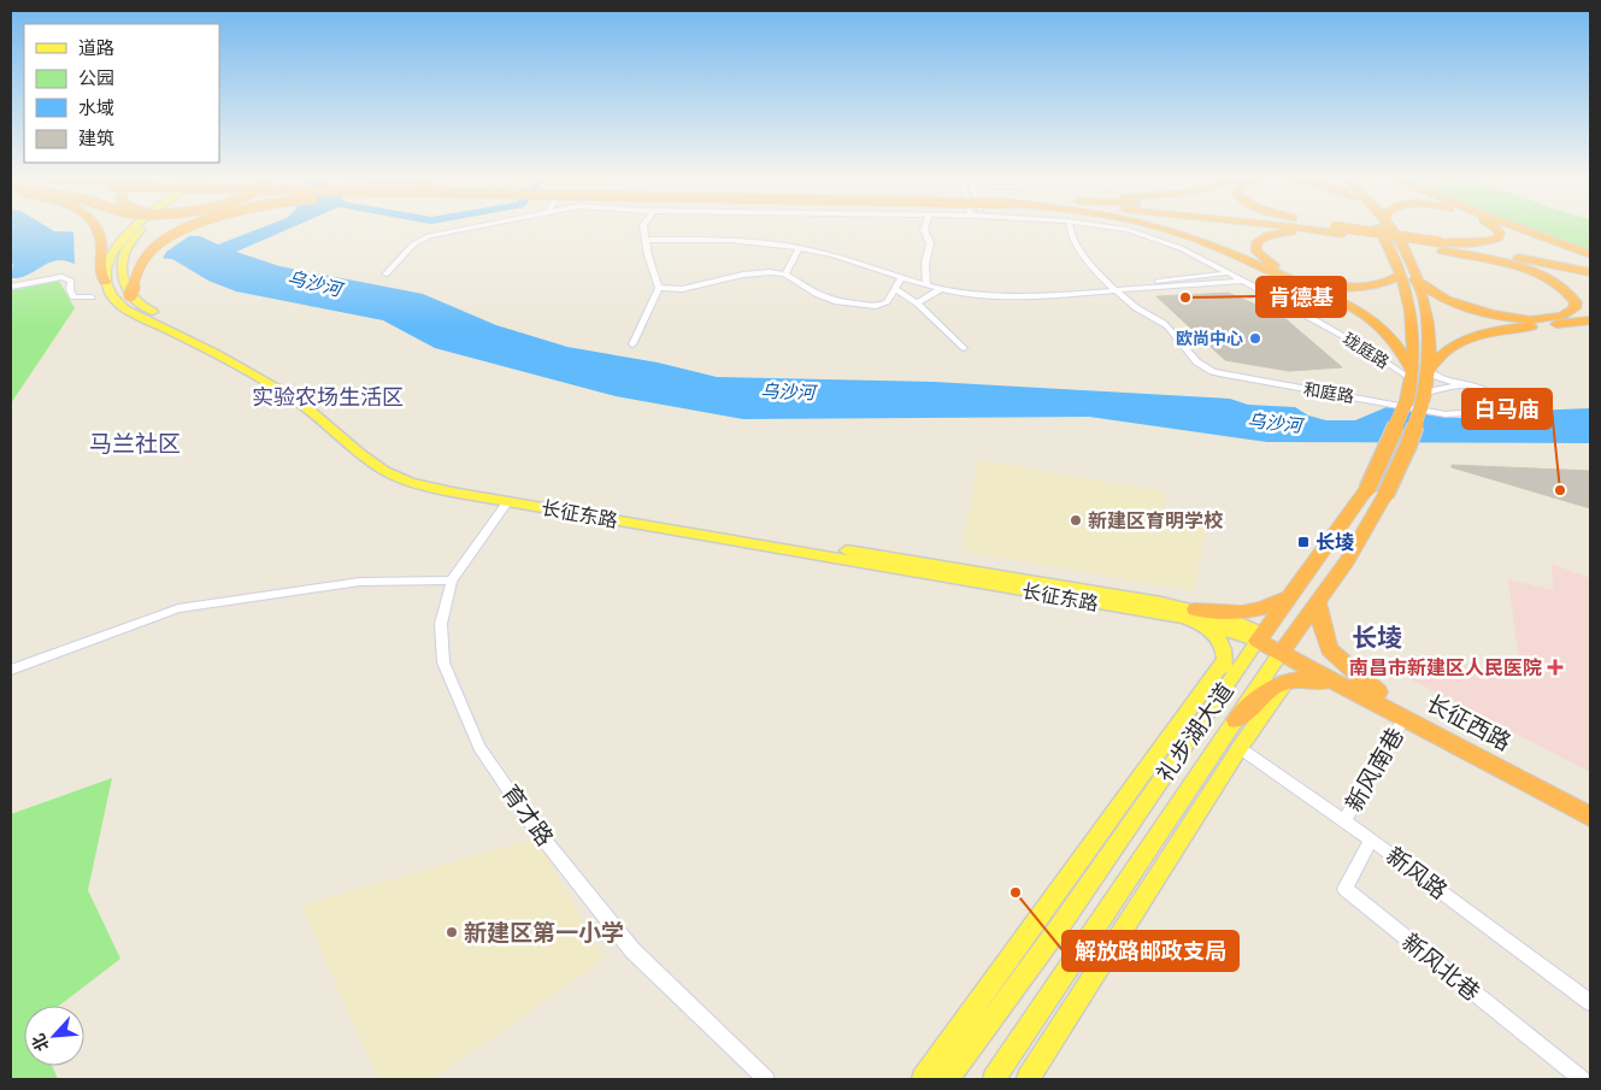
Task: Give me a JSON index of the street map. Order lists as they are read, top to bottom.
{
  "streets": {
    "highway": ["长征西路", "礼步湖大道"],
    "main road": ["长征东路"],
    "street": [
      "珑庭路",
      "和庭路",
      "新风南巷",
      "育才路",
      "新风路",
      "新风北巷"
    ]
  },
  "crossings": [
    ["珑庭路", "礼步湖大道"],
    ["和庭路", "礼步湖大道"],
    ["长征东路", "长征西路"],
    ["长征东路", "礼步湖大道"],
    ["长征东路", "育才路"],
    ["长征西路", "礼步湖大道"],
    ["长征西路", "新风南巷"],
    ["新风南巷", "新风路"],
    ["新风路", "新风北巷"]
  ],
  "districts": ["实验农场生活区", "马兰社区", "长堎"],
  "water": ["乌沙河"],
  "places": {
    "other": [
      "肯德基",
      "欧尚中心",
      "白马庙",
      "新建区育明学校",
      "解放路邮政支局",
      "新建区第一小学"
    ],
    "transit": ["长堎"],
    "health": ["南昌市新建区人民医院"]
  },
  "legend": [
    "道路",
    "公园",
    "水域",
    "建筑"
  ],
  "north": "bottom left"
}
